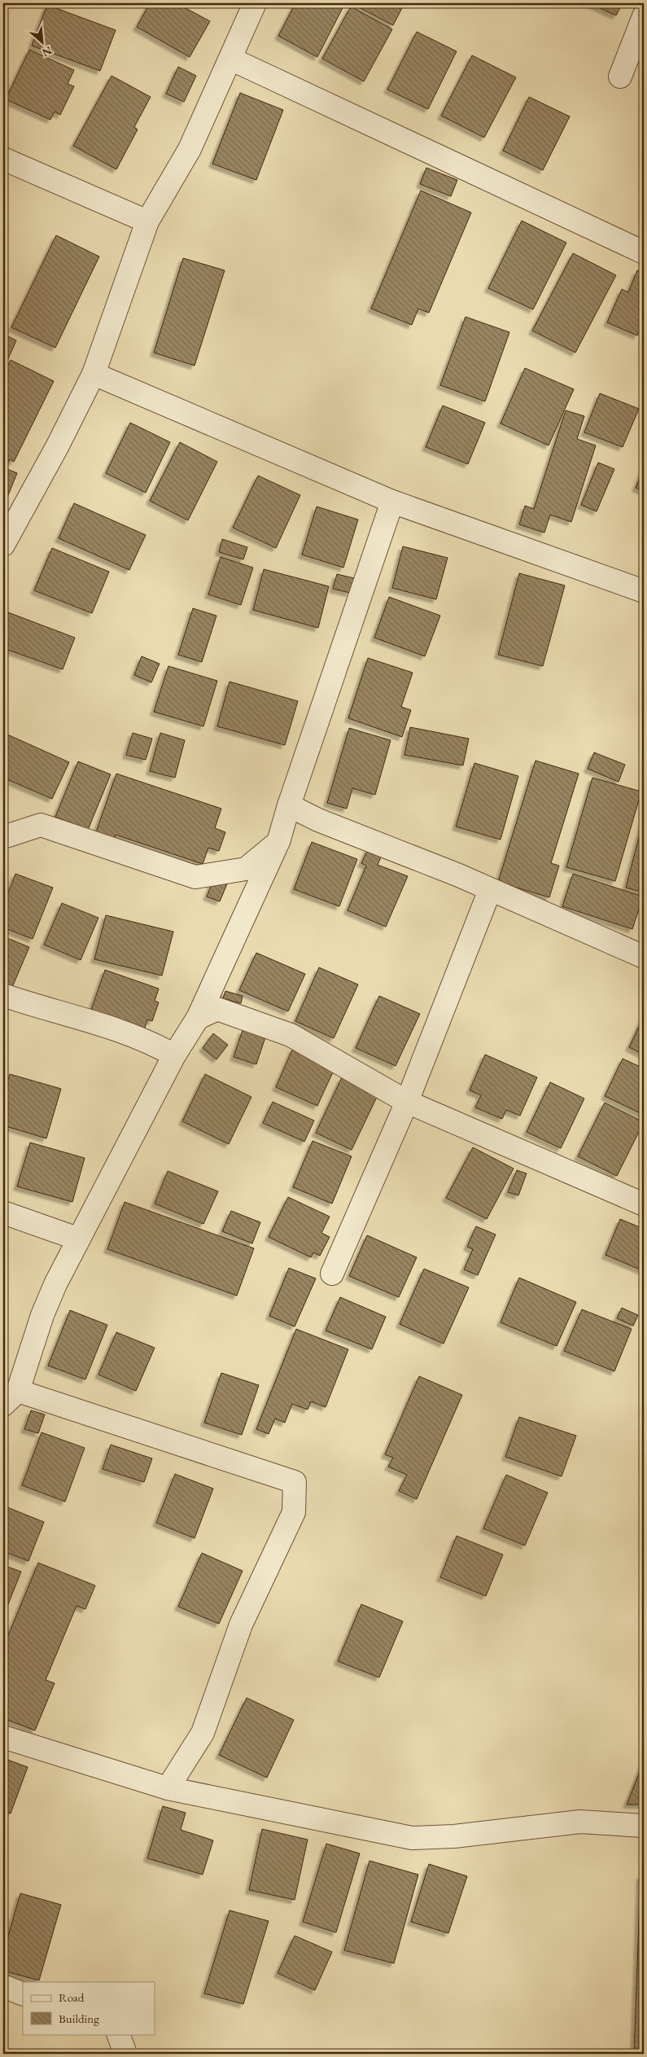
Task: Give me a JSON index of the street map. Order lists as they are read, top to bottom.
{
  "legend": ["Road", "Building"],
  "north": "bottom right"
}
